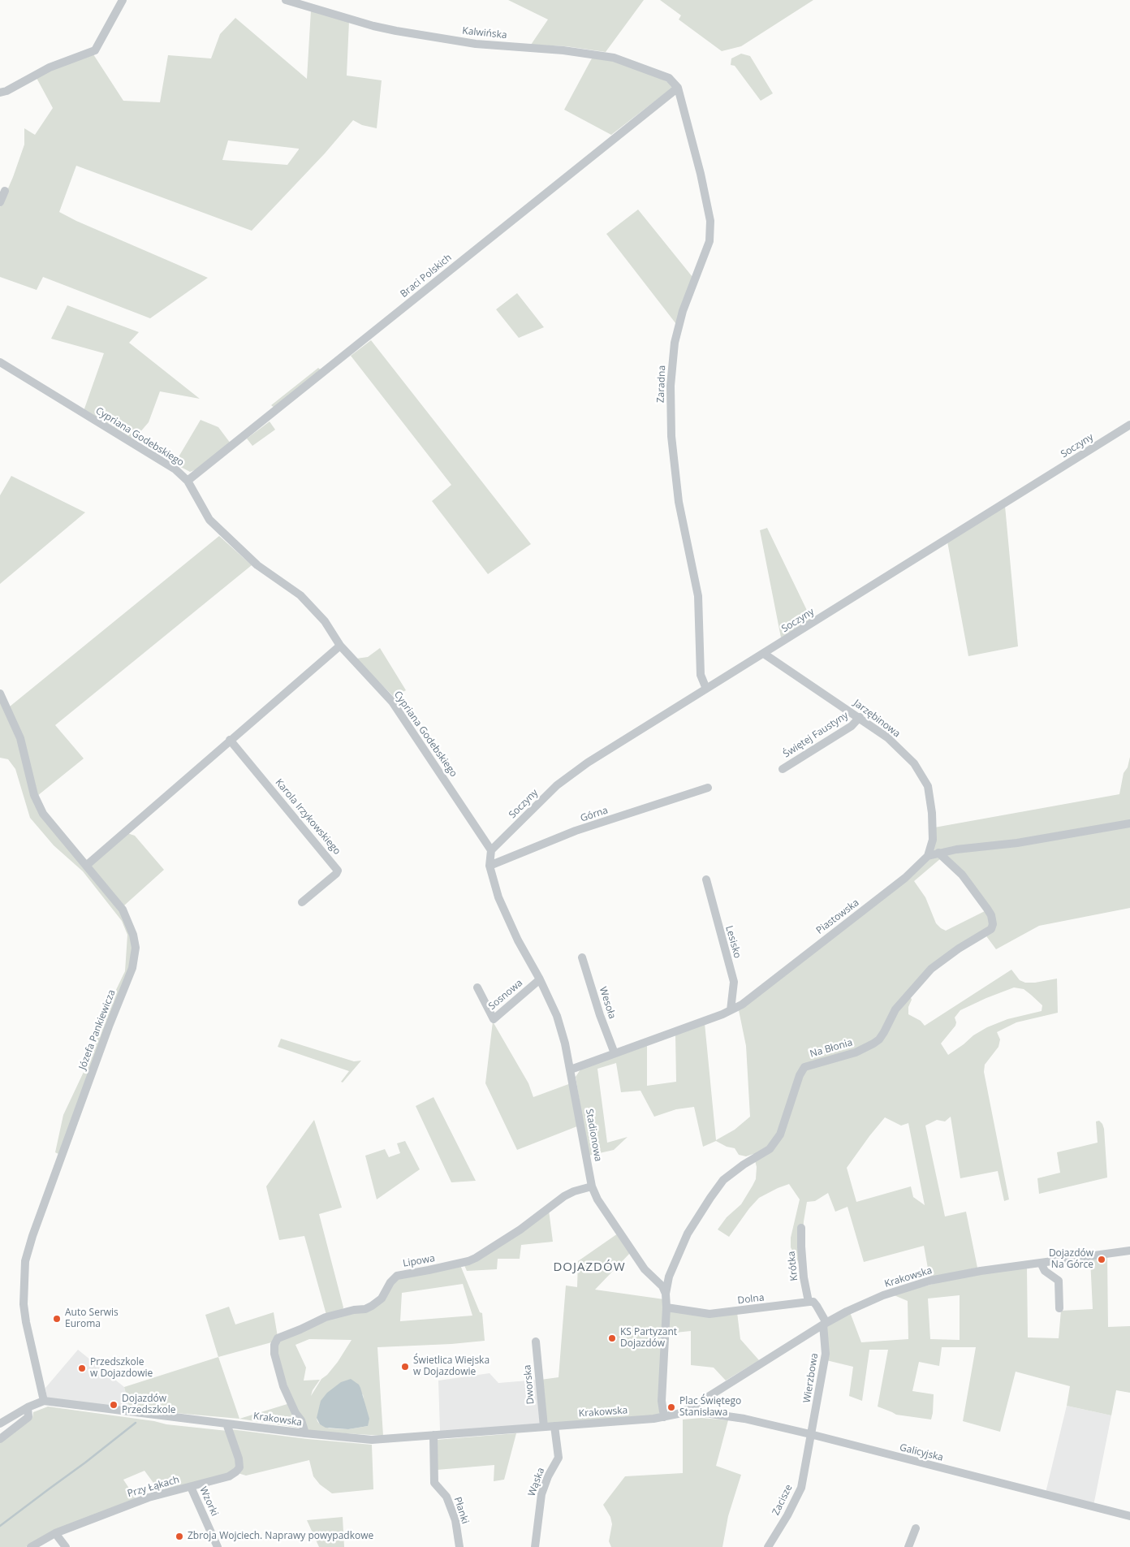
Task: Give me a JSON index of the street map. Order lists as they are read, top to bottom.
{
  "streets": {
    "street": [
      "Kalwińska",
      "Braci Polskich",
      "Zaradna",
      "Cypriana Godebskiego",
      "Soczyny",
      "Jarzębinowa",
      "Świętej Faustyny",
      "Górna",
      "Karola Irzykowskiego",
      "Piastowska",
      "Lesisko",
      "Sosnowa",
      "Wesoła",
      "Józefa Pankiewicza",
      "Na Błonia",
      "Stadionowa",
      "Lipowa",
      "Krótka",
      "Krakowska",
      "Dolna",
      "Wierzbowa",
      "Dworska",
      "Galicyjska",
      "Wąska",
      "Przy Łąkach",
      "Zacisze",
      "Wzorki",
      "Płanki"
    ]
  },
  "crossings": [
    ["Kalwińska", "Braci Polskich"],
    ["Kalwińska", "Zaradna"],
    ["Braci Polskich", "Zaradna"],
    ["Braci Polskich", "Cypriana Godebskiego"],
    ["Zaradna", "Soczyny"],
    ["Cypriana Godebskiego", "Soczyny"],
    ["Cypriana Godebskiego", "Stadionowa"],
    ["Soczyny", "Jarzębinowa"],
    ["Soczyny", "Stadionowa"],
    ["Jarzębinowa", "Świętej Faustyny"],
    ["Jarzębinowa", "Piastowska"],
    ["Górna", "Stadionowa"],
    ["Piastowska", "Lesisko"],
    ["Piastowska", "Wesoła"],
    ["Piastowska", "Na Błonia"],
    ["Piastowska", "Stadionowa"],
    ["Sosnowa", "Stadionowa"],
    ["Józefa Pankiewicza", "Krakowska"],
    ["Na Błonia", "Stadionowa"],
    ["Stadionowa", "Lipowa"],
    ["Lipowa", "Krakowska"],
    ["Krótka", "Dolna"],
    ["Krakowska", "Wierzbowa"],
    ["Krakowska", "Dworska"],
    ["Krakowska", "Galicyjska"],
    ["Krakowska", "Wąska"],
    ["Krakowska", "Przy Łąkach"],
    ["Krakowska", "Płanki"],
    ["Wierzbowa", "Galicyjska"],
    ["Wierzbowa", "Zacisze"],
    ["Galicyjska", "Zacisze"],
    ["Przy Łąkach", "Wzorki"]
  ],
  "districts": ["DOJAZDÓW"],
  "places": [
    "Dojazdów Na Górce",
    "Auto Serwis Euroma",
    "KS Partyzant Dojazdów",
    "Świetlica Wiejska w Dojazdowie",
    "Przedszkole w Dojazdowie",
    "Dojazdów Przedszkole",
    "Plac Świętego Stanisława",
    "Zbroja Wojciech. Naprawy powypadkowe"
  ]
}
